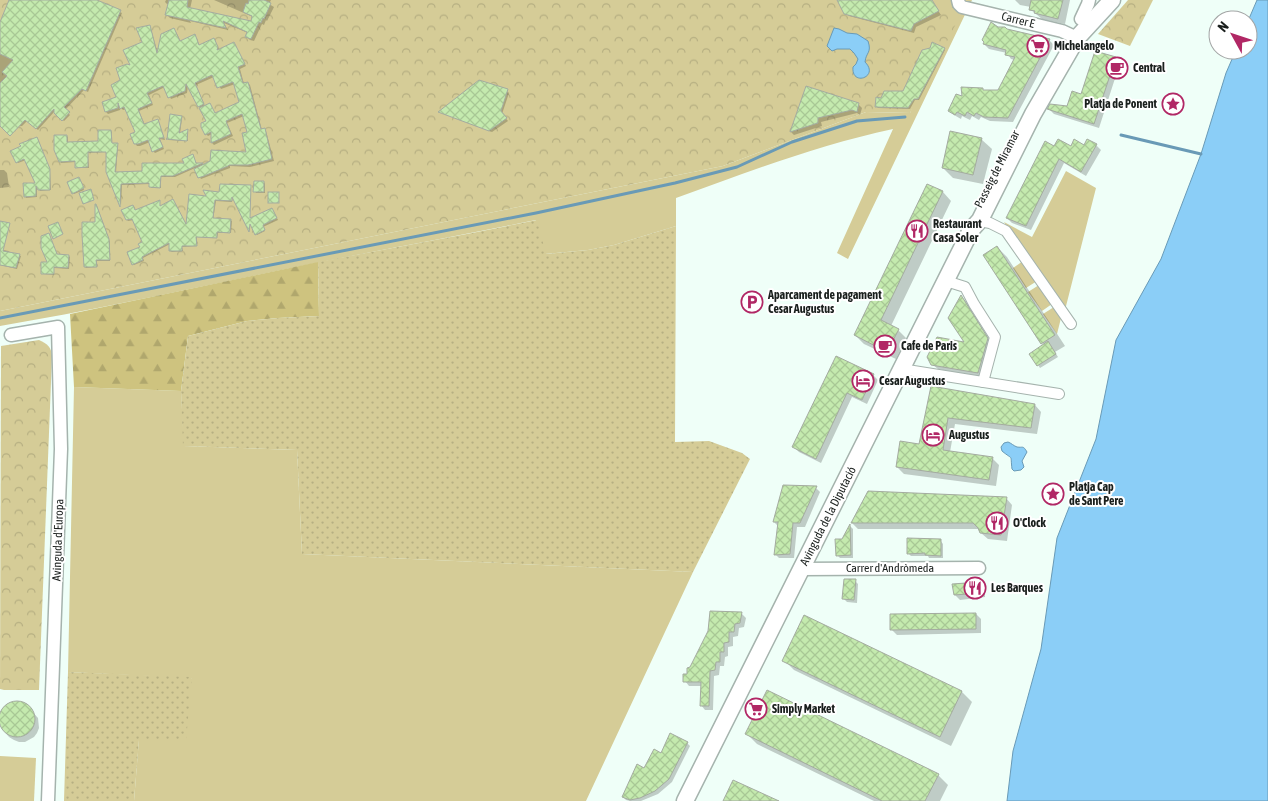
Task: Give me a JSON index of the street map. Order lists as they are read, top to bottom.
{
  "streets": {
    "street": [
      "Carrer E",
      "Passeig de Miramar",
      "Avinguda de la Diputació",
      "Avinguda d'Europa",
      "Carrer d'Andròmeda"
    ]
  },
  "crossings": [
    ["Carrer E", "Passeig de Miramar"],
    ["Passeig de Miramar", "Avinguda de la Diputació"],
    ["Avinguda de la Diputació", "Carrer d'Andròmeda"]
  ],
  "places": {
    "supermarket": ["Michelangelo", "Simply Market"],
    "cafe": ["Central", "Cafe de Paris"],
    "place": ["Platja de Ponent", "Platja Cap de Sant Pere"],
    "restaurant": ["Restaurant Casa Soler", "O'Clock", "Les Barques"],
    "parking": ["Aparcament de pagament Cesar Augustus"],
    "hotel": ["Cesar Augustus", "Augustus"]
  },
  "north": "top left"
}
